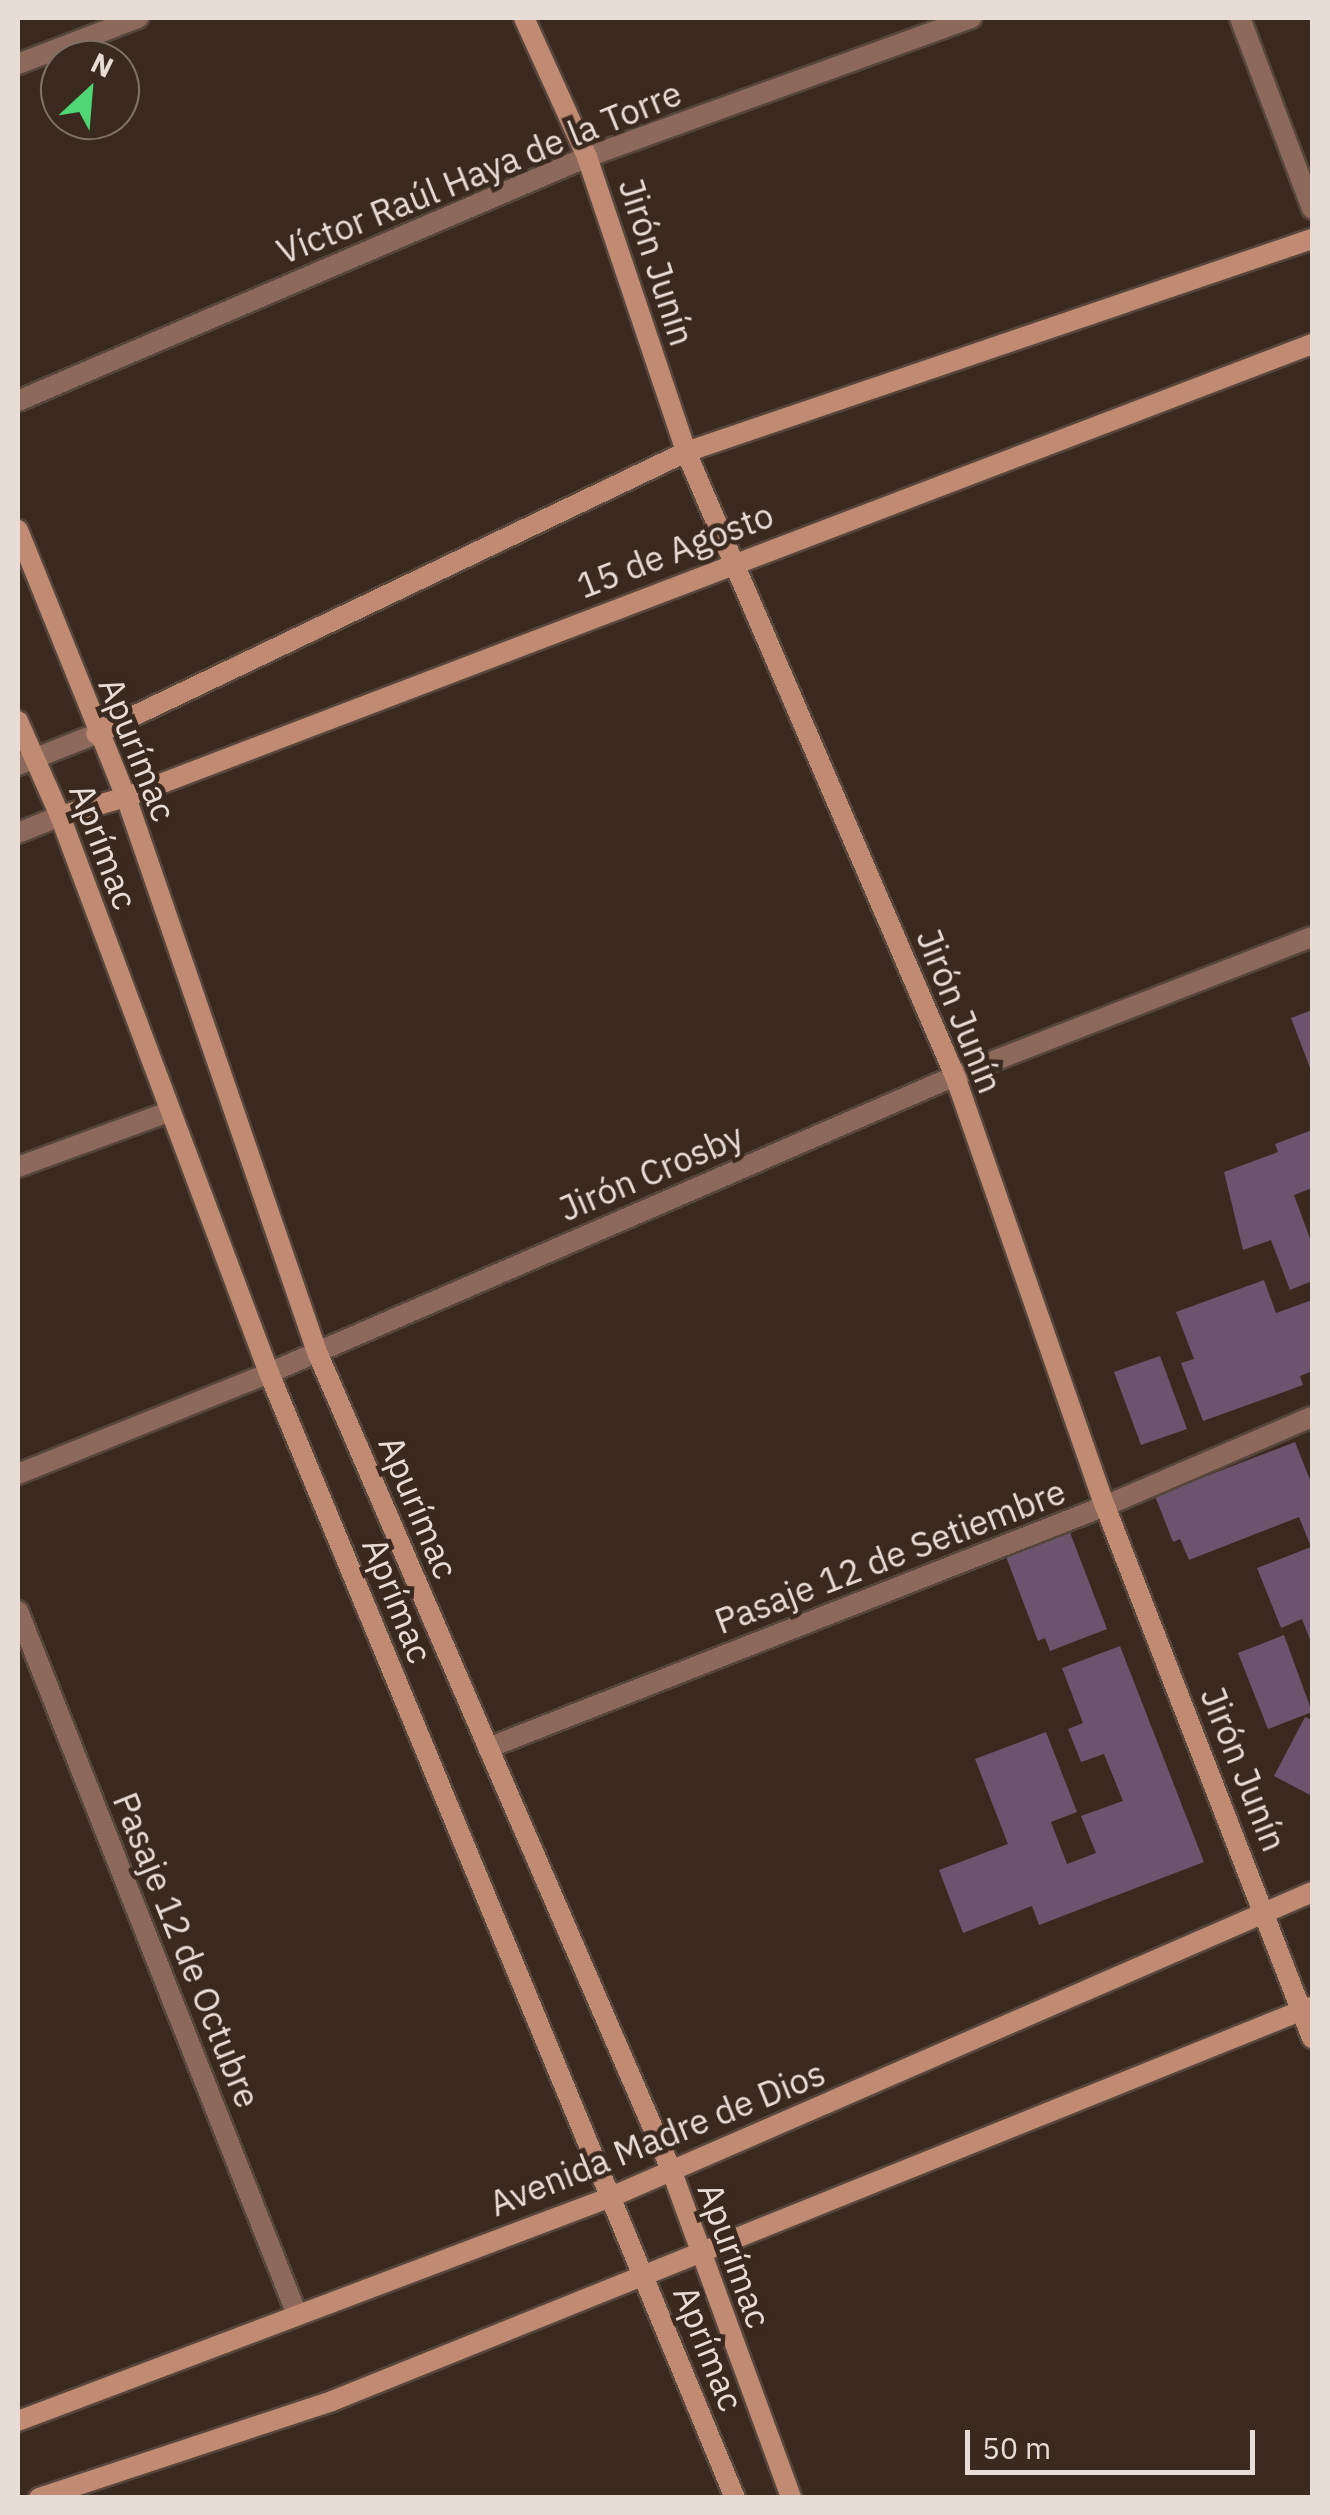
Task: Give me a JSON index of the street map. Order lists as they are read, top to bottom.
{
  "streets": {
    "street": [
      "Víctor Raúl Haya de la Torre",
      "Jirón Junín",
      "15 de Agosto",
      "Apurímac",
      "Aprímac",
      "Jirón Crosby",
      "Pasaje 12 de Setiembre",
      "Pasaje 12 de Octubre",
      "Avenida Madre de Dios"
    ]
  },
  "crossings": [
    ["Víctor Raúl Haya de la Torre", "Jirón Junín"],
    ["Jirón Junín", "15 de Agosto"],
    ["Jirón Junín", "Jirón Crosby"],
    ["Jirón Junín", "Pasaje 12 de Setiembre"],
    ["Jirón Junín", "Avenida Madre de Dios"],
    ["15 de Agosto", "Apurímac"],
    ["15 de Agosto", "Aprímac"],
    ["Apurímac", "Jirón Crosby"],
    ["Apurímac", "Pasaje 12 de Setiembre"],
    ["Apurímac", "Avenida Madre de Dios"],
    ["Aprímac", "Jirón Crosby"],
    ["Aprímac", "Avenida Madre de Dios"],
    ["Pasaje 12 de Octubre", "Avenida Madre de Dios"]
  ],
  "scale_bar": "50 m",
  "north": "top right"
}
